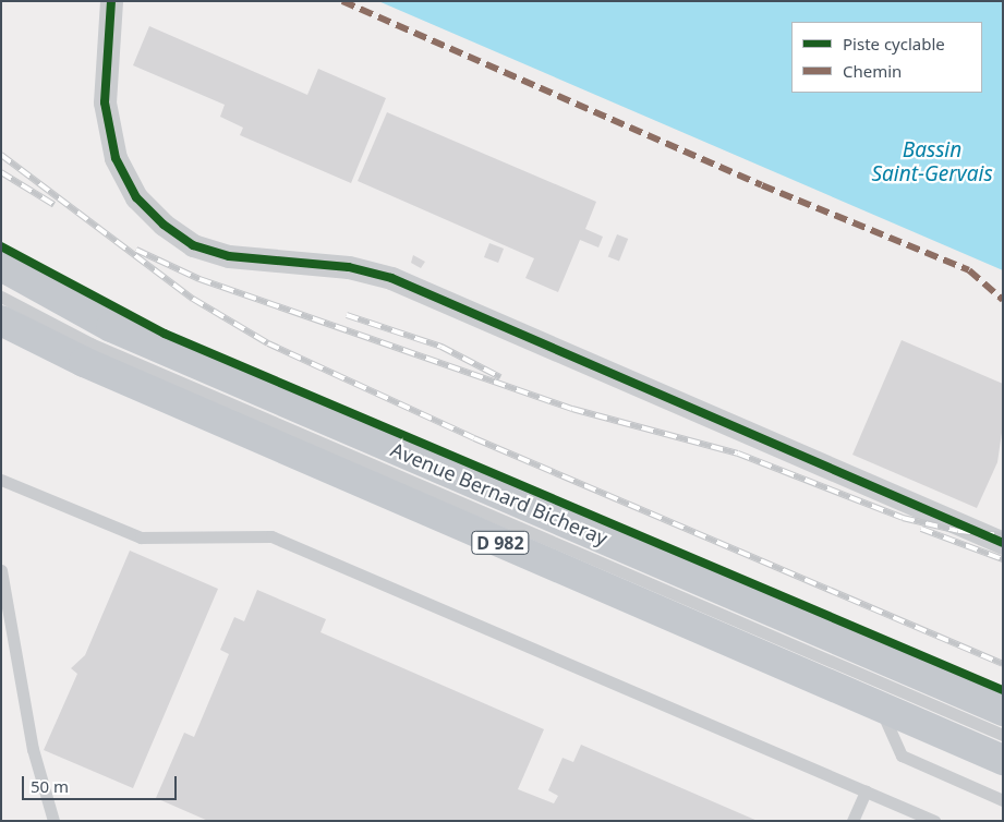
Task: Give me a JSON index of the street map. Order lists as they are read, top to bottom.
{
  "streets": {
    "main road": ["Avenue Bernard Bicheray", "D 982"]
  },
  "water": ["Bassin Saint-Gervais"],
  "legend": ["Piste cyclable", "Chemin"],
  "scale_bar": "50 m"
}
